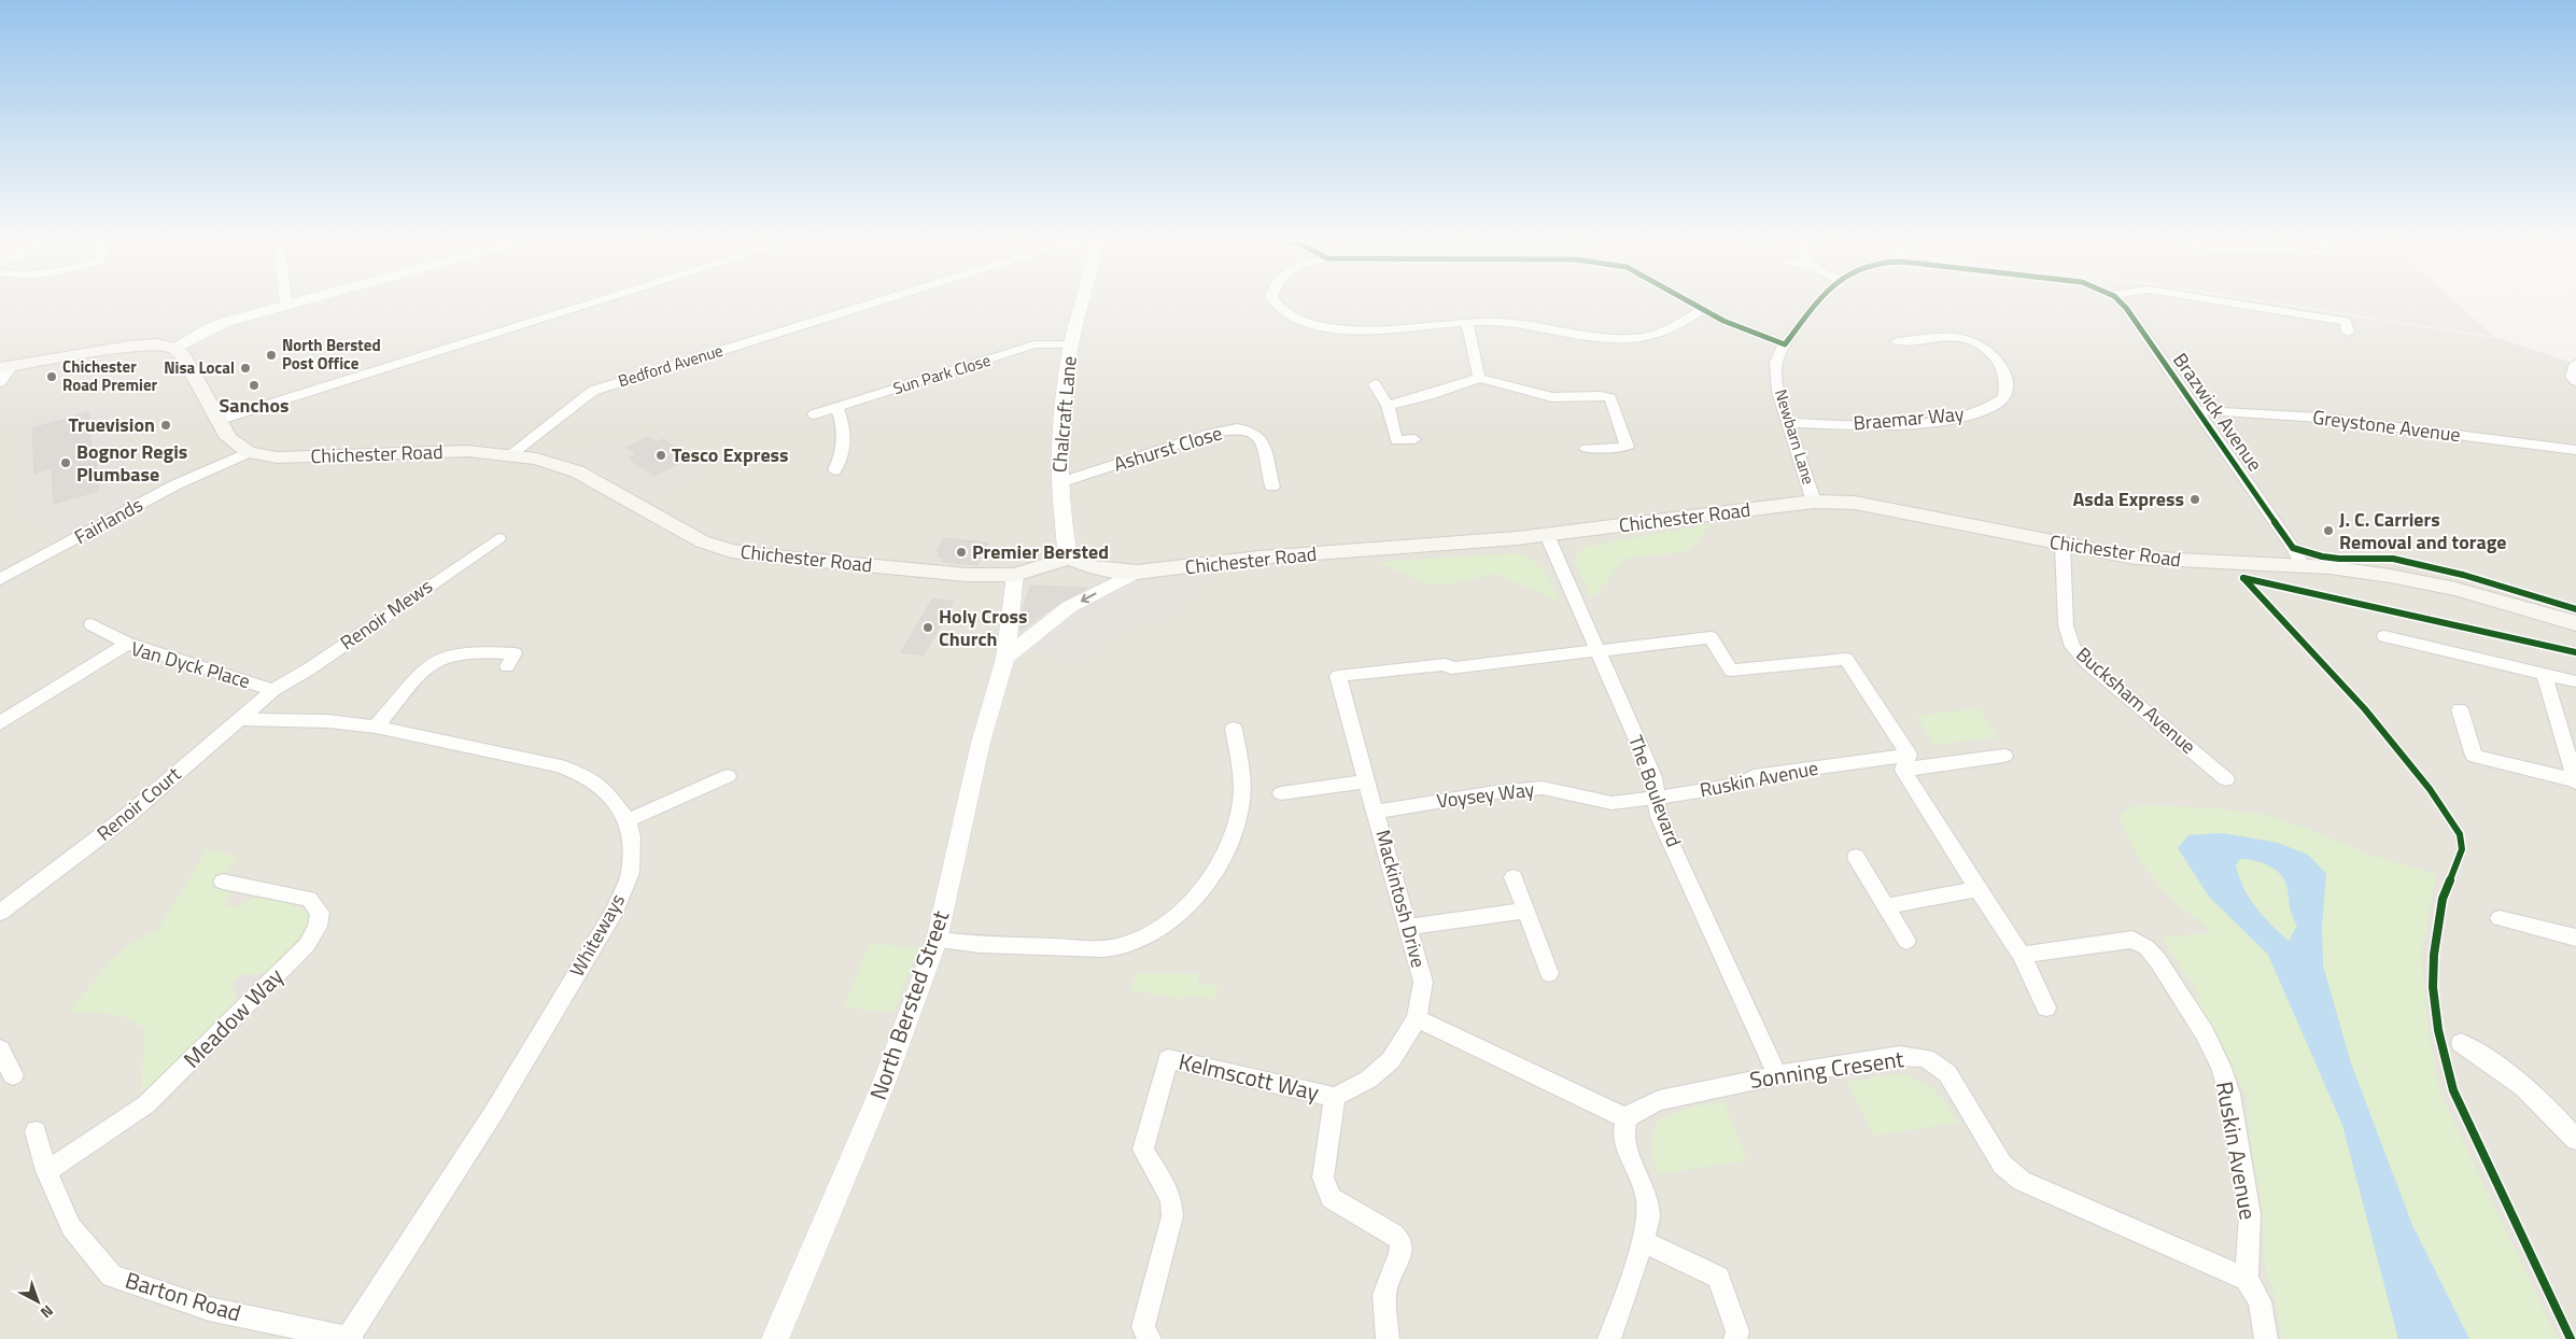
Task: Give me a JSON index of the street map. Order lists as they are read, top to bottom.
{
  "streets": {
    "main road": ["Chichester Road"],
    "street": [
      "Bedford Avenue",
      "Sun Park Close",
      "Brazwick Avenue",
      "Chalcraft Lane",
      "Braemar Way",
      "Greystone Avenue",
      "Newbarn Lane",
      "Ashurst Close",
      "Fairlands",
      "Renoir Mews",
      "Van Dyck Place",
      "Bucksham Avenue",
      "Ruskin Avenue",
      "The Boulevard",
      "Voysey Way",
      "Renoir Court",
      "Mackintosh Drive",
      "Whiteways",
      "North Bersted Street",
      "Meadow Way",
      "Sonning Cresent",
      "Kelmscott Way",
      "Barton Road"
    ]
  },
  "crossings": [
    ["Bedford Avenue", "Chichester Road"],
    ["Sun Park Close", "Chalcraft Lane"],
    ["Brazwick Avenue", "Greystone Avenue"],
    ["Brazwick Avenue", "Chichester Road"],
    ["Chalcraft Lane", "Ashurst Close"],
    ["Chalcraft Lane", "Chichester Road"],
    ["Braemar Way", "Newbarn Lane"],
    ["Newbarn Lane", "Chichester Road"],
    ["Chichester Road", "Fairlands"],
    ["Chichester Road", "Bucksham Avenue"],
    ["Chichester Road", "The Boulevard"],
    ["Chichester Road", "North Bersted Street"],
    ["Renoir Mews", "Van Dyck Place"],
    ["Renoir Mews", "Renoir Court"],
    ["Van Dyck Place", "Renoir Court"],
    ["Ruskin Avenue", "The Boulevard"],
    ["Ruskin Avenue", "Voysey Way"],
    ["Ruskin Avenue", "Sonning Cresent"],
    ["The Boulevard", "Voysey Way"],
    ["The Boulevard", "Mackintosh Drive"],
    ["The Boulevard", "Sonning Cresent"],
    ["Voysey Way", "Mackintosh Drive"],
    ["Renoir Court", "Whiteways"],
    ["Mackintosh Drive", "Kelmscott Way"],
    ["Whiteways", "Barton Road"],
    ["Meadow Way", "Barton Road"]
  ],
  "places": [
    "North Bersted Post Office",
    "Nisa Local",
    "Chichester Road Premier",
    "Sanchos",
    "Truevision",
    "Tesco Express",
    "Bognor Regis Plumbase",
    "Asda Express",
    "J. C. Carriers Removal and torage",
    "Premier Bersted",
    "Holy Cross Church"
  ],
  "north": "bottom right"
}
